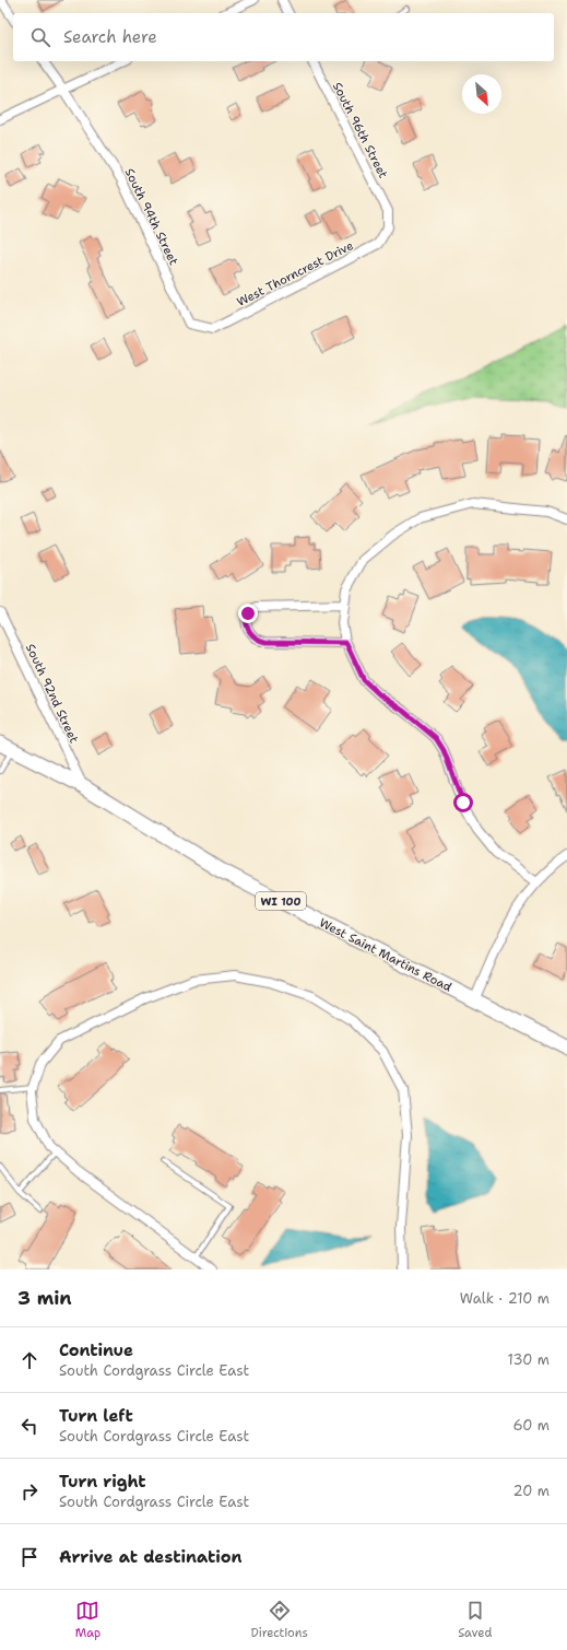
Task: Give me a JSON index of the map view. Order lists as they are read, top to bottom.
{
  "streets": {
    "main road": ["WI 100", "West Saint Martins Road"],
    "street": [
      "South 96th Street",
      "South 94th Street",
      "West Thorncrest Drive",
      "South 92nd Street"
    ]
  },
  "crossings": [
    ["South 96th Street", "West Thorncrest Drive"],
    ["South 94th Street", "West Thorncrest Drive"],
    ["South 92nd Street", "West Saint Martins Road"]
  ],
  "north": "bottom right",
  "page": {
    "search": "Search here",
    "heading": ["3 min", "Walk · 210 m"],
    "list": [
      ["Continue", "South Cordgrass Circle East", "130 m"],
      ["Turn left", "South Cordgrass Circle East", "60 m"],
      ["Turn right", "South Cordgrass Circle East", "20 m"],
      "Arrive at destination"
    ],
    "nav": ["Map", "Directions", "Saved"]
  }
}
